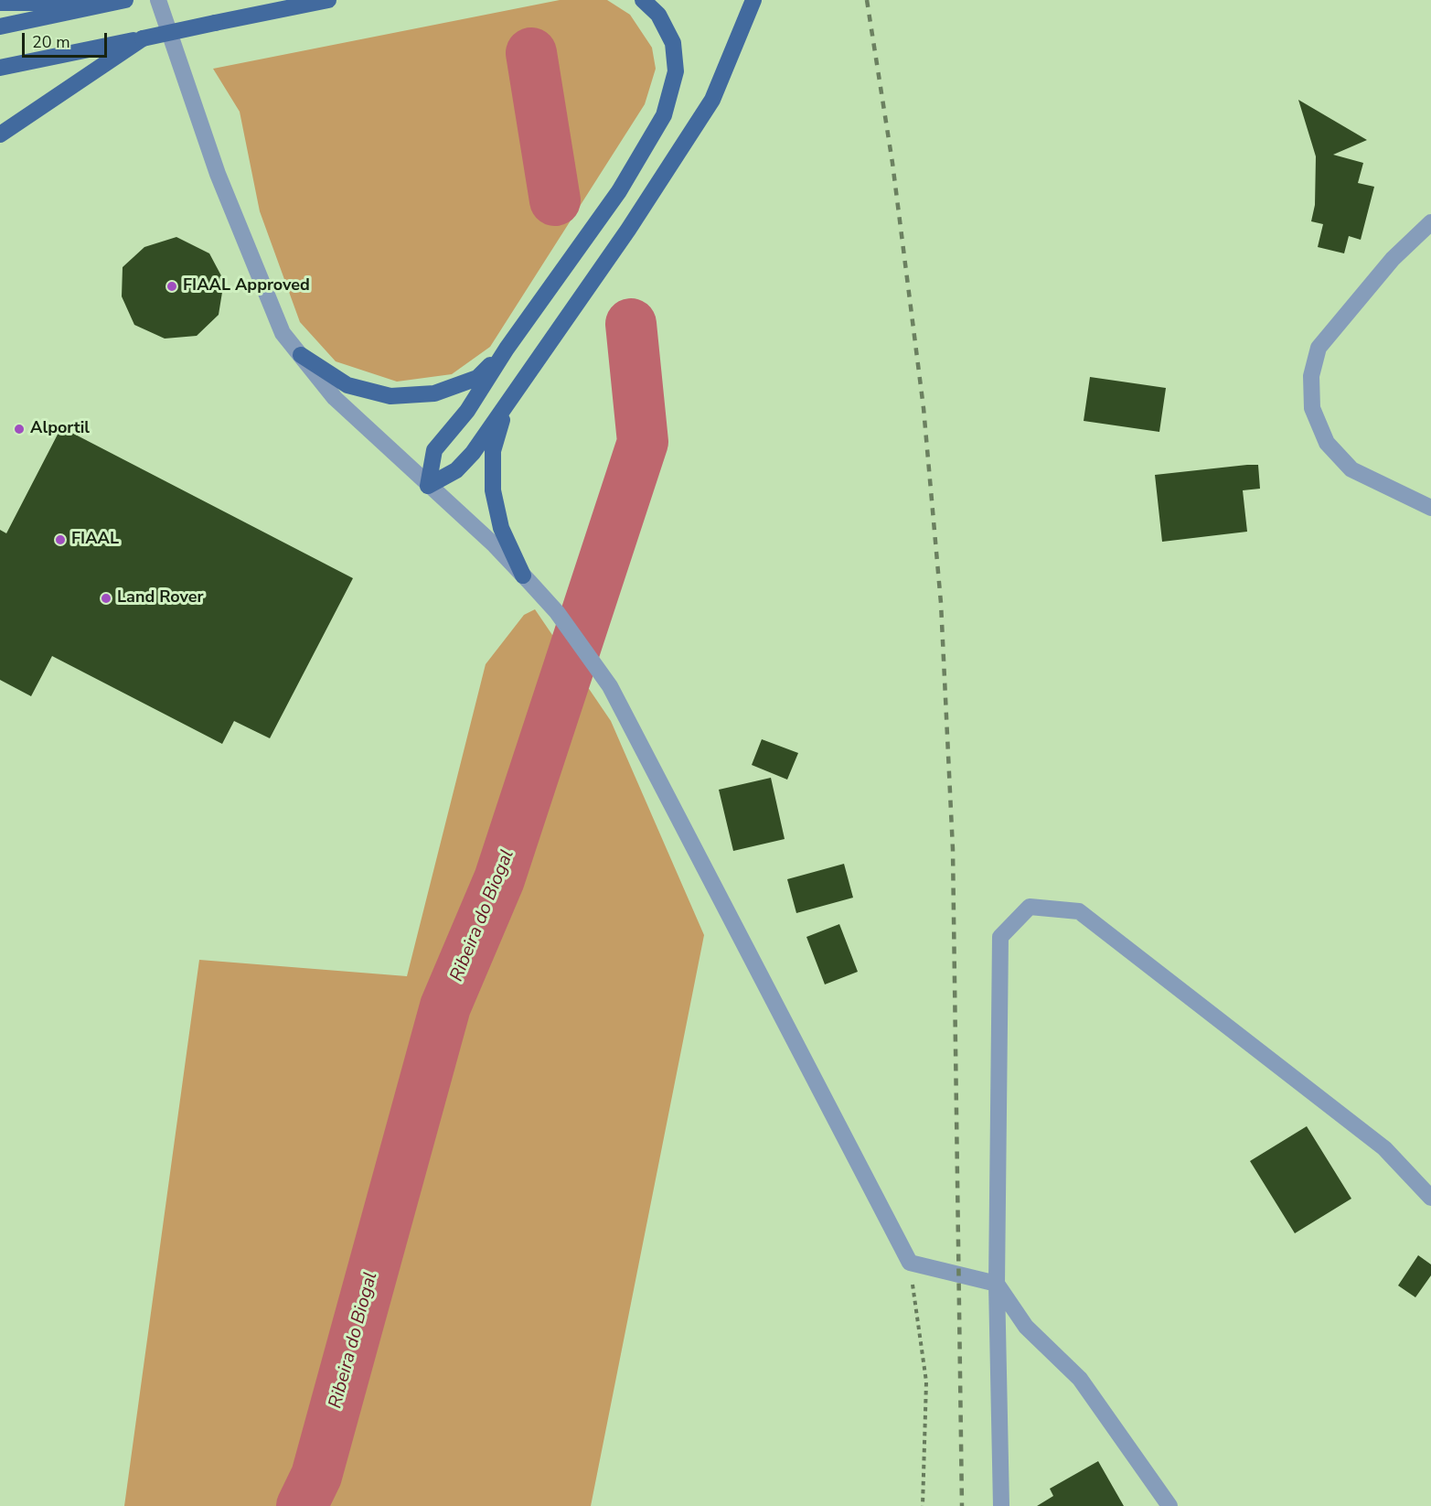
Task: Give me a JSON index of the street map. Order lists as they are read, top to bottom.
{
  "water": ["Ribeira do Biogal"],
  "places": [
    "FIAAL Approved",
    "Alportil",
    "FIAAL",
    "Land Rover"
  ],
  "scale_bar": "20 m"
}
